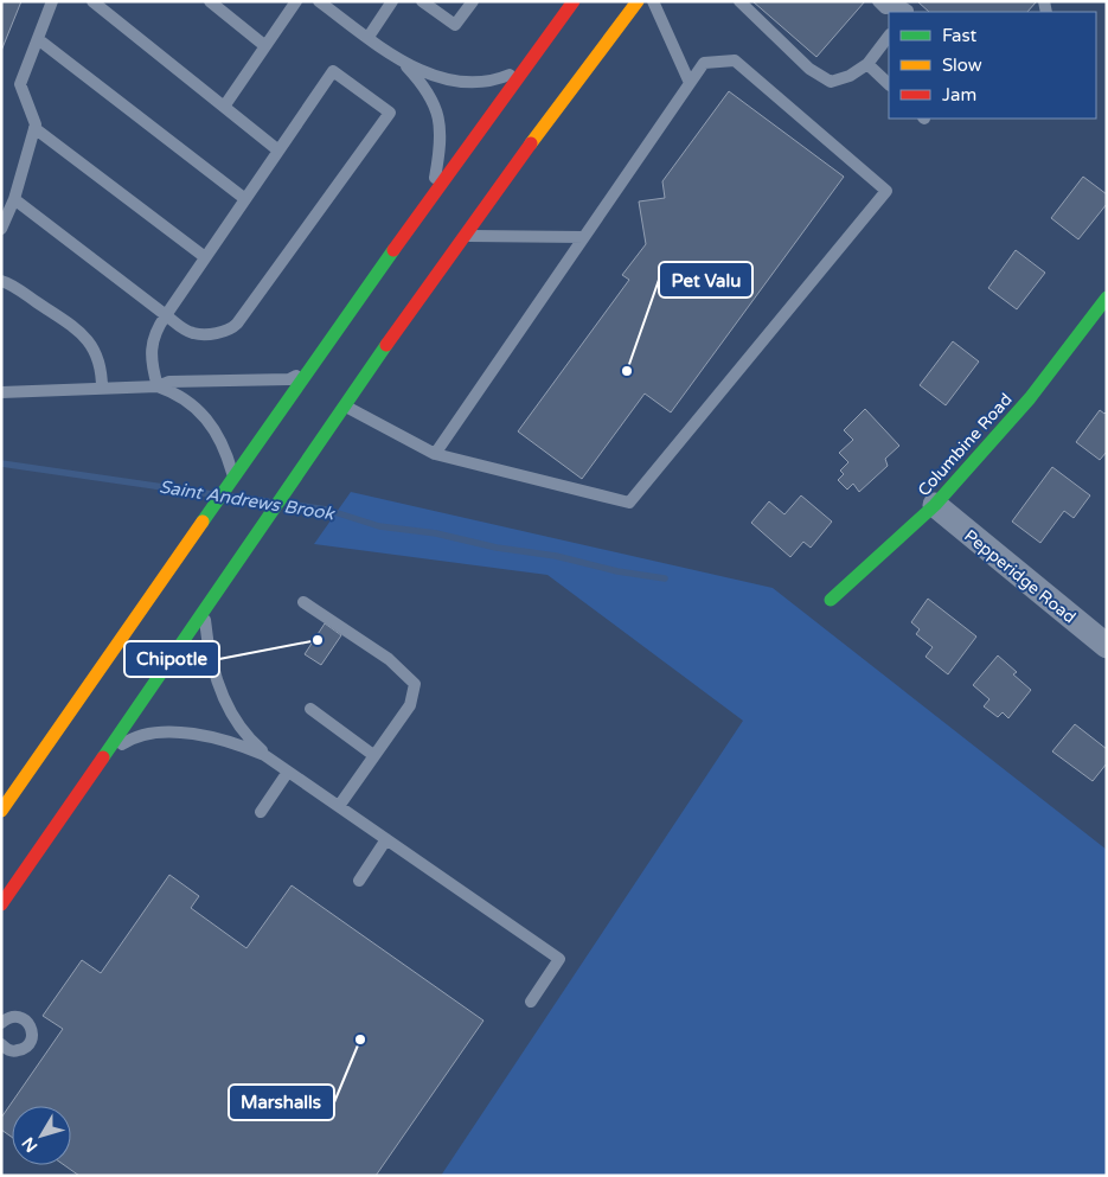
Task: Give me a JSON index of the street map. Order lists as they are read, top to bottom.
{
  "streets": {
    "main road": ["Columbine Road"],
    "street": ["Pepperidge Road"]
  },
  "crossings": [
    ["Columbine Road", "Pepperidge Road"]
  ],
  "water": ["Saint Andrews Brook"],
  "places": ["Pet Valu", "Chipotle", "Marshalls"],
  "legend": ["Fast", "Slow", "Jam"],
  "north": "bottom left"
}
